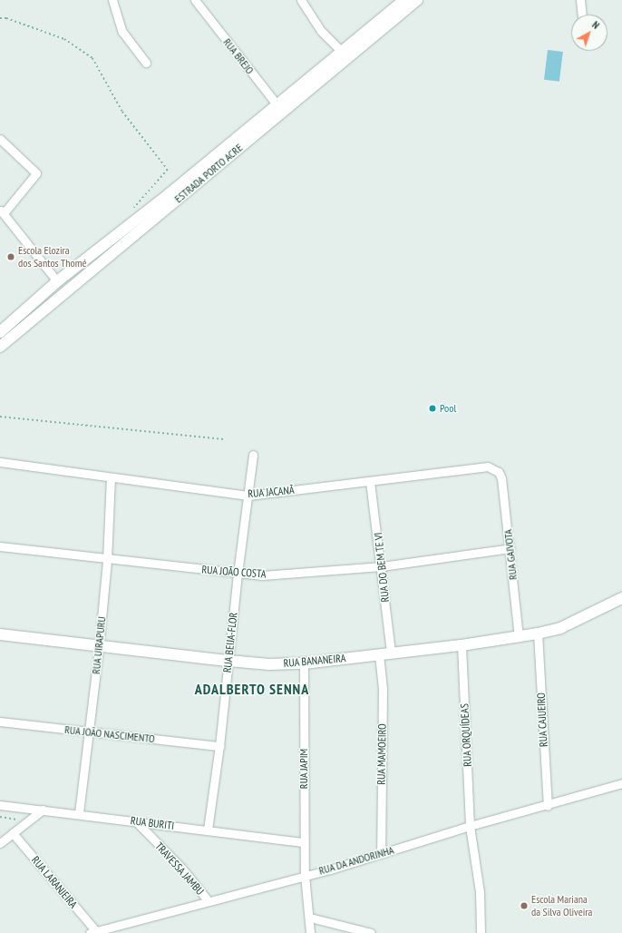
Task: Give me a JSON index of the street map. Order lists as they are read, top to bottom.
{
  "streets": {
    "main road": ["ESTRADA PORTO ACRE", "RUA BANANEIRA"],
    "street": [
      "RUA BREJO",
      "RUA JACANÃ",
      "RUA GAIVOTA",
      "RUA DO BEM TE VI",
      "RUA JOÃO COSTA",
      "RUA BEIJA-FLOR",
      "RUA UIRAPURU",
      "RUA CAJUEIRO",
      "RUA JOÃO NASCIMENTO",
      "RUA ORQUÍDEAS",
      "RUA MAMOEIRO",
      "RUA JAPIM",
      "RUA BURITI",
      "RUA DA ANDORINHA",
      "TRAVESSA JAMBU",
      "RUA LARANJEIRA"
    ]
  },
  "crossings": [
    ["RUA BREJO", "ESTRADA PORTO ACRE"],
    ["RUA JACANÃ", "RUA GAIVOTA"],
    ["RUA JACANÃ", "RUA DO BEM TE VI"],
    ["RUA JACANÃ", "RUA BEIJA-FLOR"],
    ["RUA JACANÃ", "RUA UIRAPURU"],
    ["RUA GAIVOTA", "RUA JOÃO COSTA"],
    ["RUA GAIVOTA", "RUA BANANEIRA"],
    ["RUA DO BEM TE VI", "RUA JOÃO COSTA"],
    ["RUA DO BEM TE VI", "RUA BANANEIRA"],
    ["RUA JOÃO COSTA", "RUA BEIJA-FLOR"],
    ["RUA JOÃO COSTA", "RUA UIRAPURU"],
    ["RUA BEIJA-FLOR", "RUA BANANEIRA"],
    ["RUA BEIJA-FLOR", "RUA JOÃO NASCIMENTO"],
    ["RUA BEIJA-FLOR", "RUA BURITI"],
    ["RUA UIRAPURU", "RUA BANANEIRA"],
    ["RUA UIRAPURU", "RUA JOÃO NASCIMENTO"],
    ["RUA UIRAPURU", "RUA BURITI"],
    ["RUA BANANEIRA", "RUA CAJUEIRO"],
    ["RUA BANANEIRA", "RUA ORQUÍDEAS"],
    ["RUA BANANEIRA", "RUA MAMOEIRO"],
    ["RUA BANANEIRA", "RUA JAPIM"],
    ["RUA CAJUEIRO", "RUA DA ANDORINHA"],
    ["RUA ORQUÍDEAS", "RUA DA ANDORINHA"],
    ["RUA MAMOEIRO", "RUA DA ANDORINHA"],
    ["RUA JAPIM", "RUA BURITI"],
    ["RUA JAPIM", "RUA DA ANDORINHA"],
    ["RUA BURITI", "TRAVESSA JAMBU"],
    ["RUA DA ANDORINHA", "TRAVESSA JAMBU"],
    ["RUA DA ANDORINHA", "RUA LARANJEIRA"]
  ],
  "districts": ["ADALBERTO SENNA"],
  "places": ["Escola Elozira dos Santos Thomé", "Pool", "Escola Mariana da Silva Oliveira"],
  "north": "top right"
}
